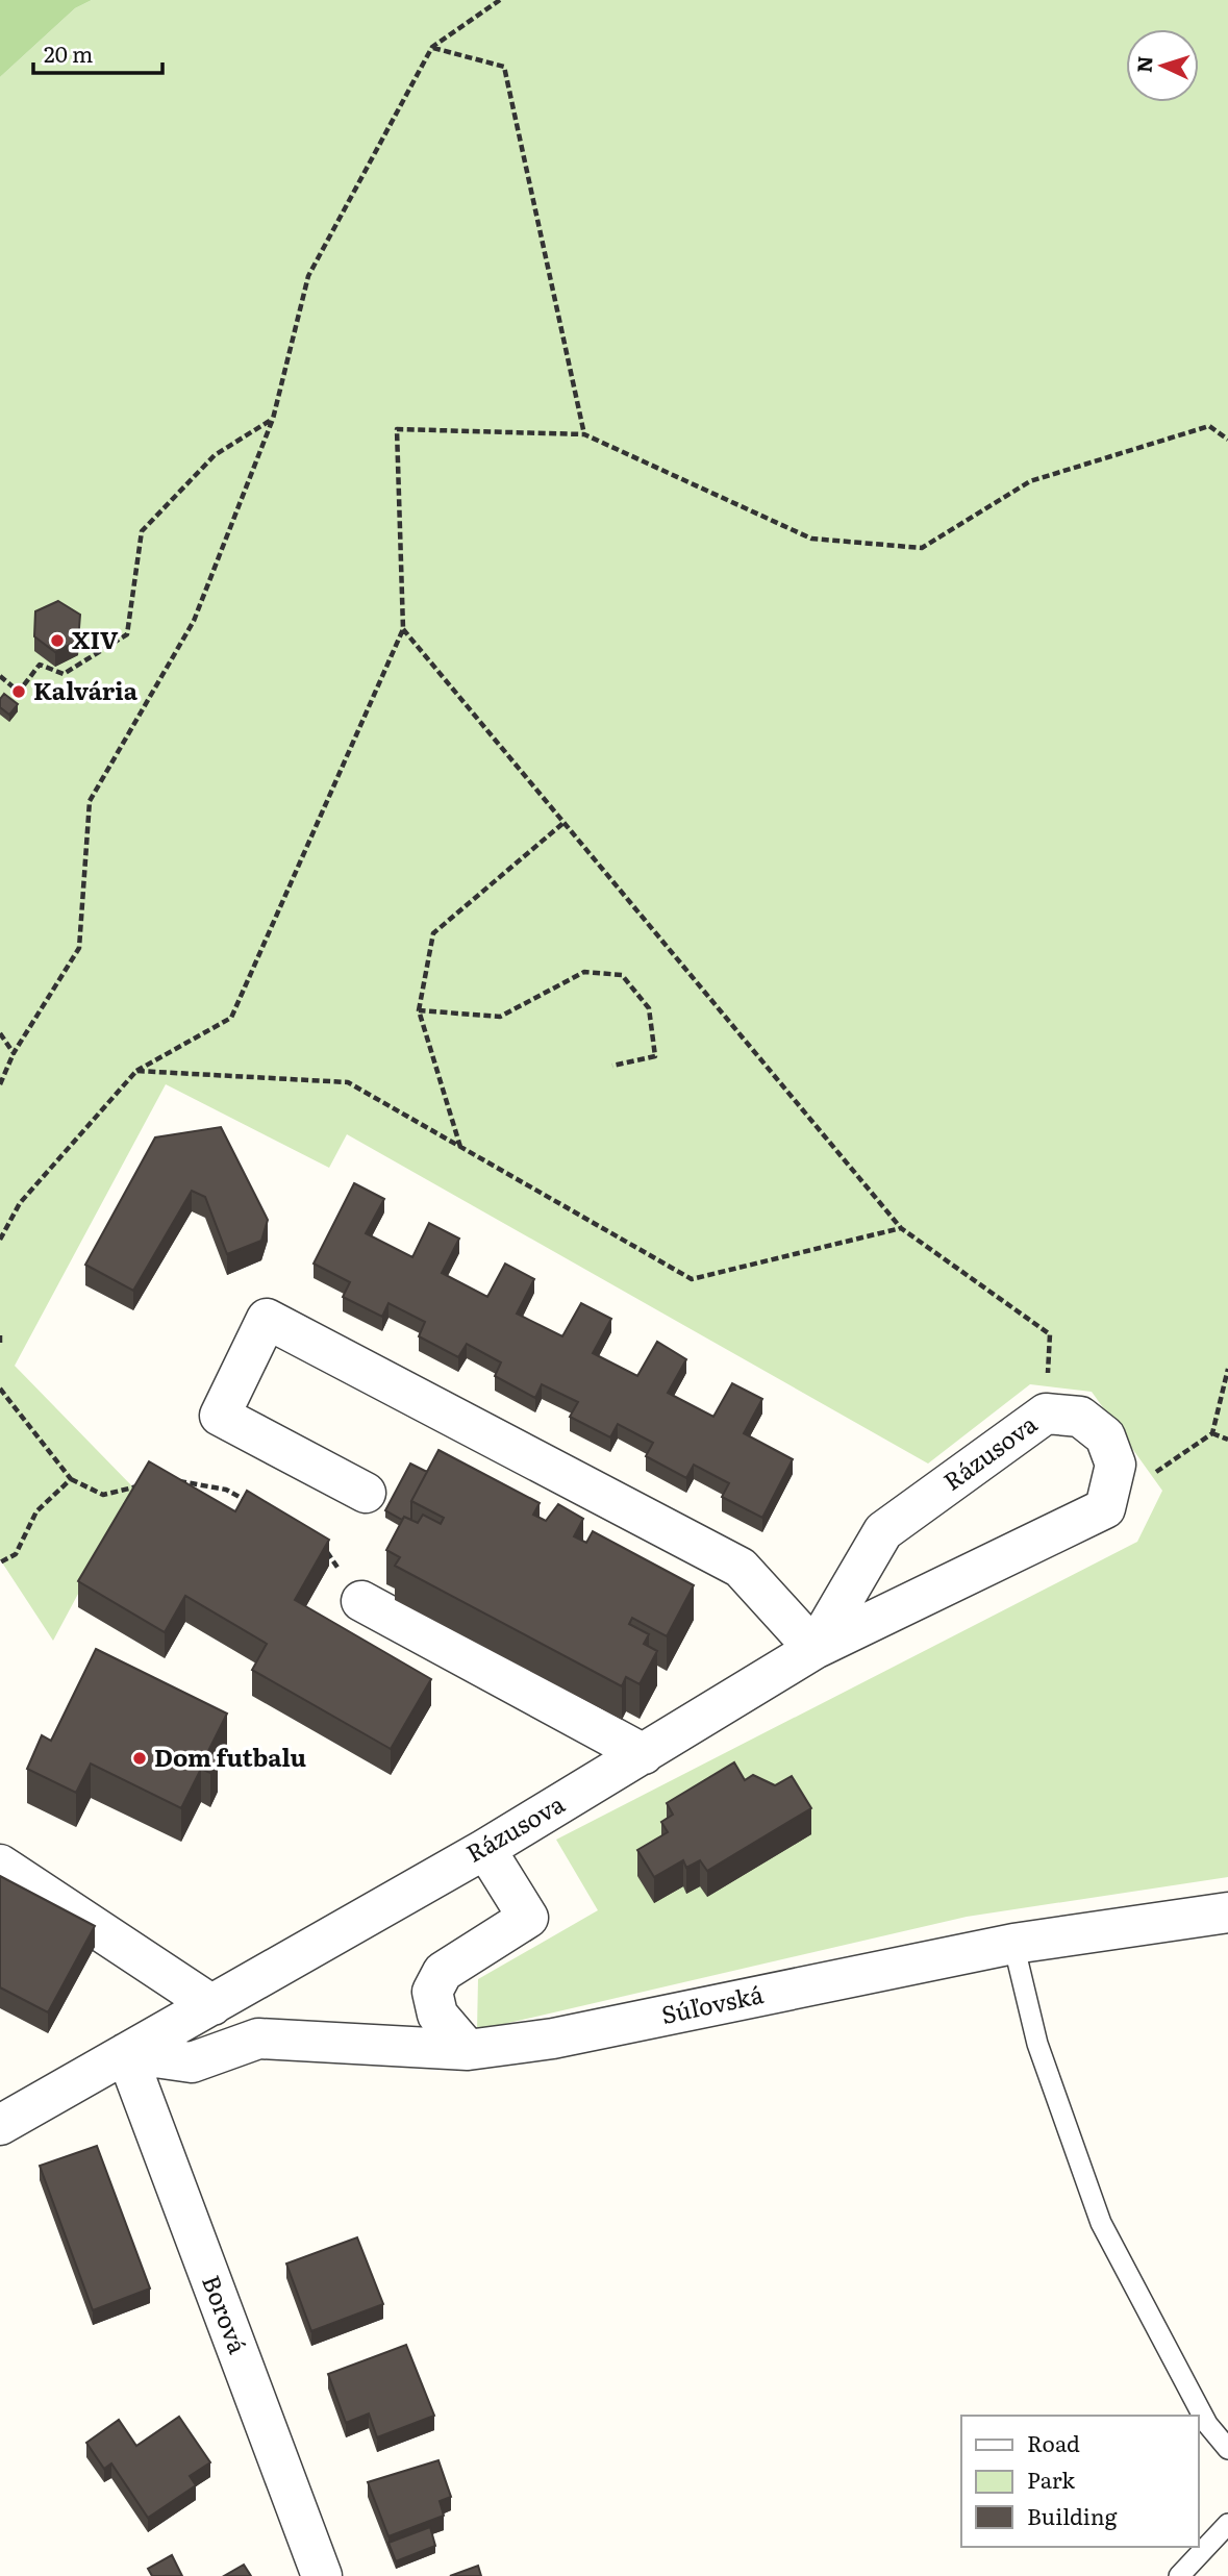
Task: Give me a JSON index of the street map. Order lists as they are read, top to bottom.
{
  "streets": {
    "street": ["Rázusova", "Súľovská", "Borová"]
  },
  "crossings": [
    ["Rázusova", "Súľovská"],
    ["Rázusova", "Borová"],
    ["Súľovská", "Borová"]
  ],
  "places": ["XIV", "Kalvária", "Dom futbalu"],
  "legend": ["Road", "Park", "Building"],
  "scale_bar": "20 m",
  "north": "left"
}
